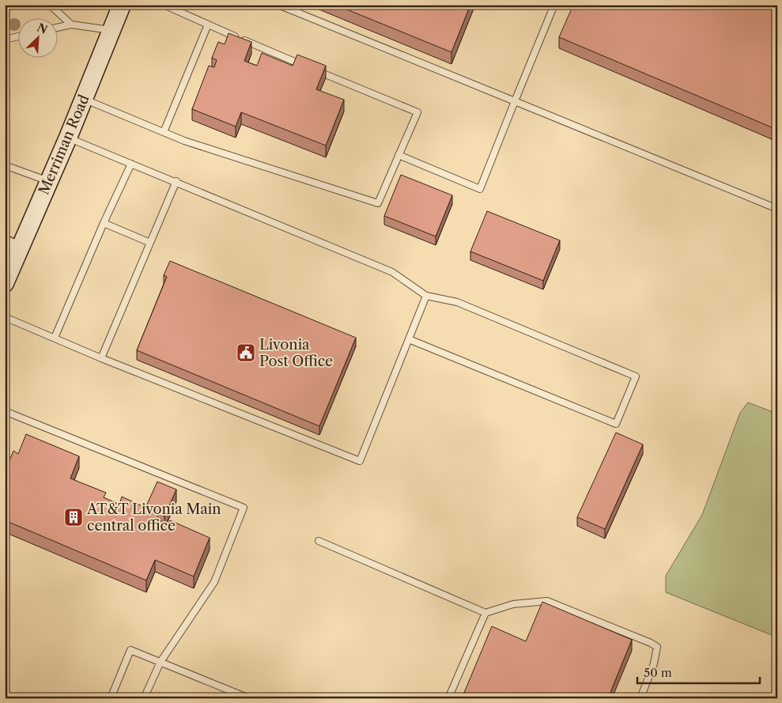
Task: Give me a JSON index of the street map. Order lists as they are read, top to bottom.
{
  "streets": {
    "main road": ["Merriman Road"]
  },
  "places": {
    "public building": ["Livonia Post Office"],
    "building": ["AT&T Livonia Main central office"]
  },
  "scale_bar": "50 m",
  "north": "top right"
}
